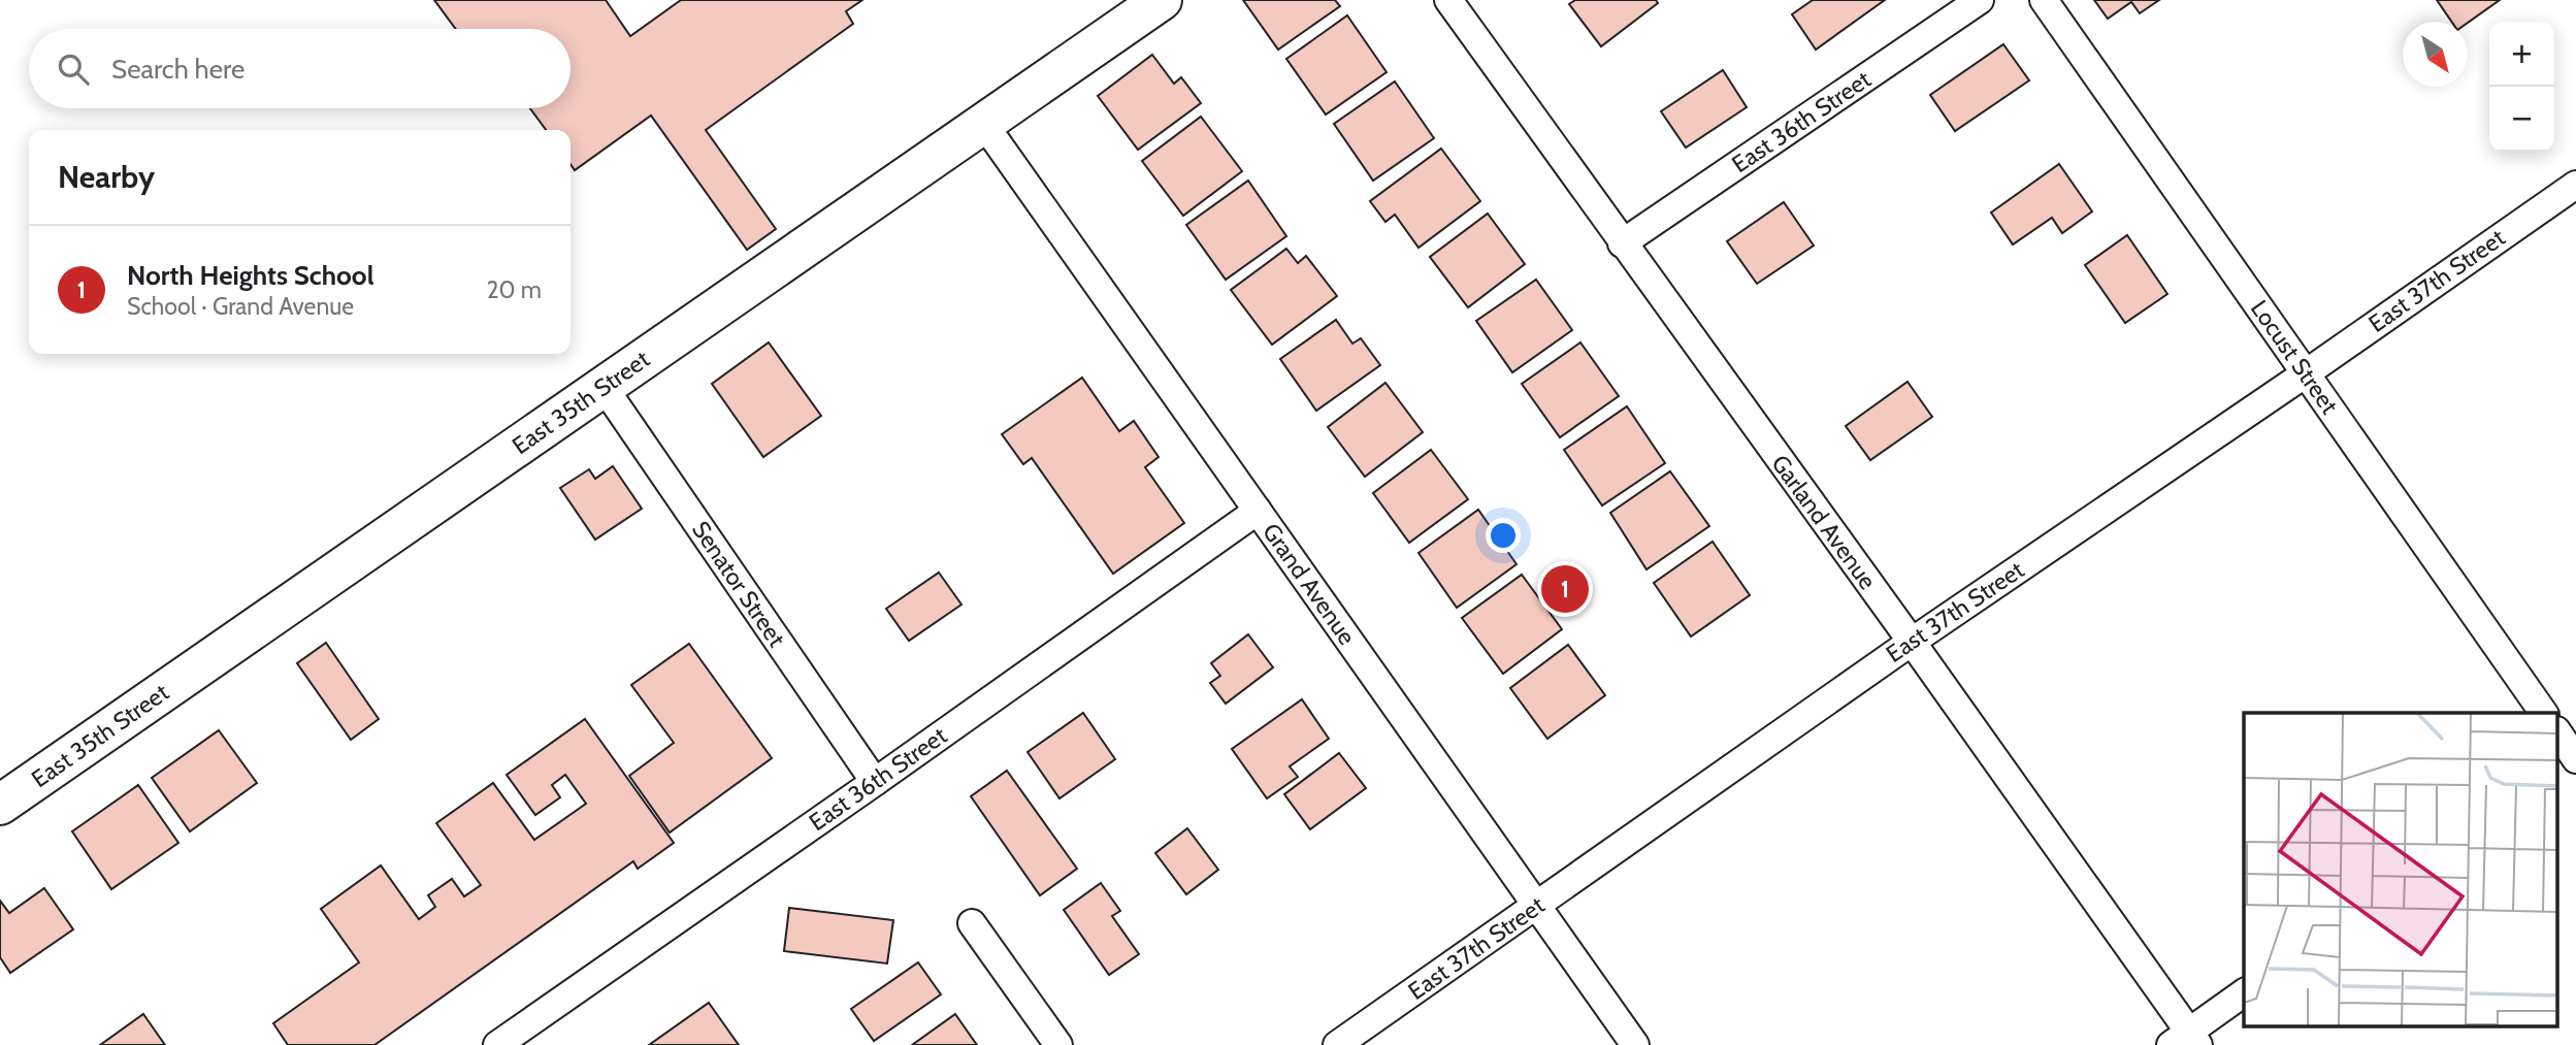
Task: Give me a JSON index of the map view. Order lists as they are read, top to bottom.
{
  "streets": {
    "street": [
      "East 36th Street",
      "East 37th Street",
      "Locust Street",
      "East 35th Street",
      "Garland Avenue",
      "Senator Street",
      "Grand Avenue"
    ]
  },
  "crossings": [
    ["East 36th Street", "Garland Avenue"],
    ["East 36th Street", "Senator Street"],
    ["East 36th Street", "Grand Avenue"],
    ["East 37th Street", "Locust Street"],
    ["East 37th Street", "Garland Avenue"],
    ["East 37th Street", "Grand Avenue"],
    ["East 35th Street", "Senator Street"],
    ["East 35th Street", "Grand Avenue"]
  ],
  "north": "bottom right",
  "page": {
    "map_buttons": ["+", "−"],
    "search": "Search here",
    "heading": "Nearby",
    "list": [
      {
        "mark": "1",
        "name": "North Heights School",
        "note": "School · Grand Avenue",
        "value": "20 m"
      }
    ],
    "pins": "1"
  }
}
